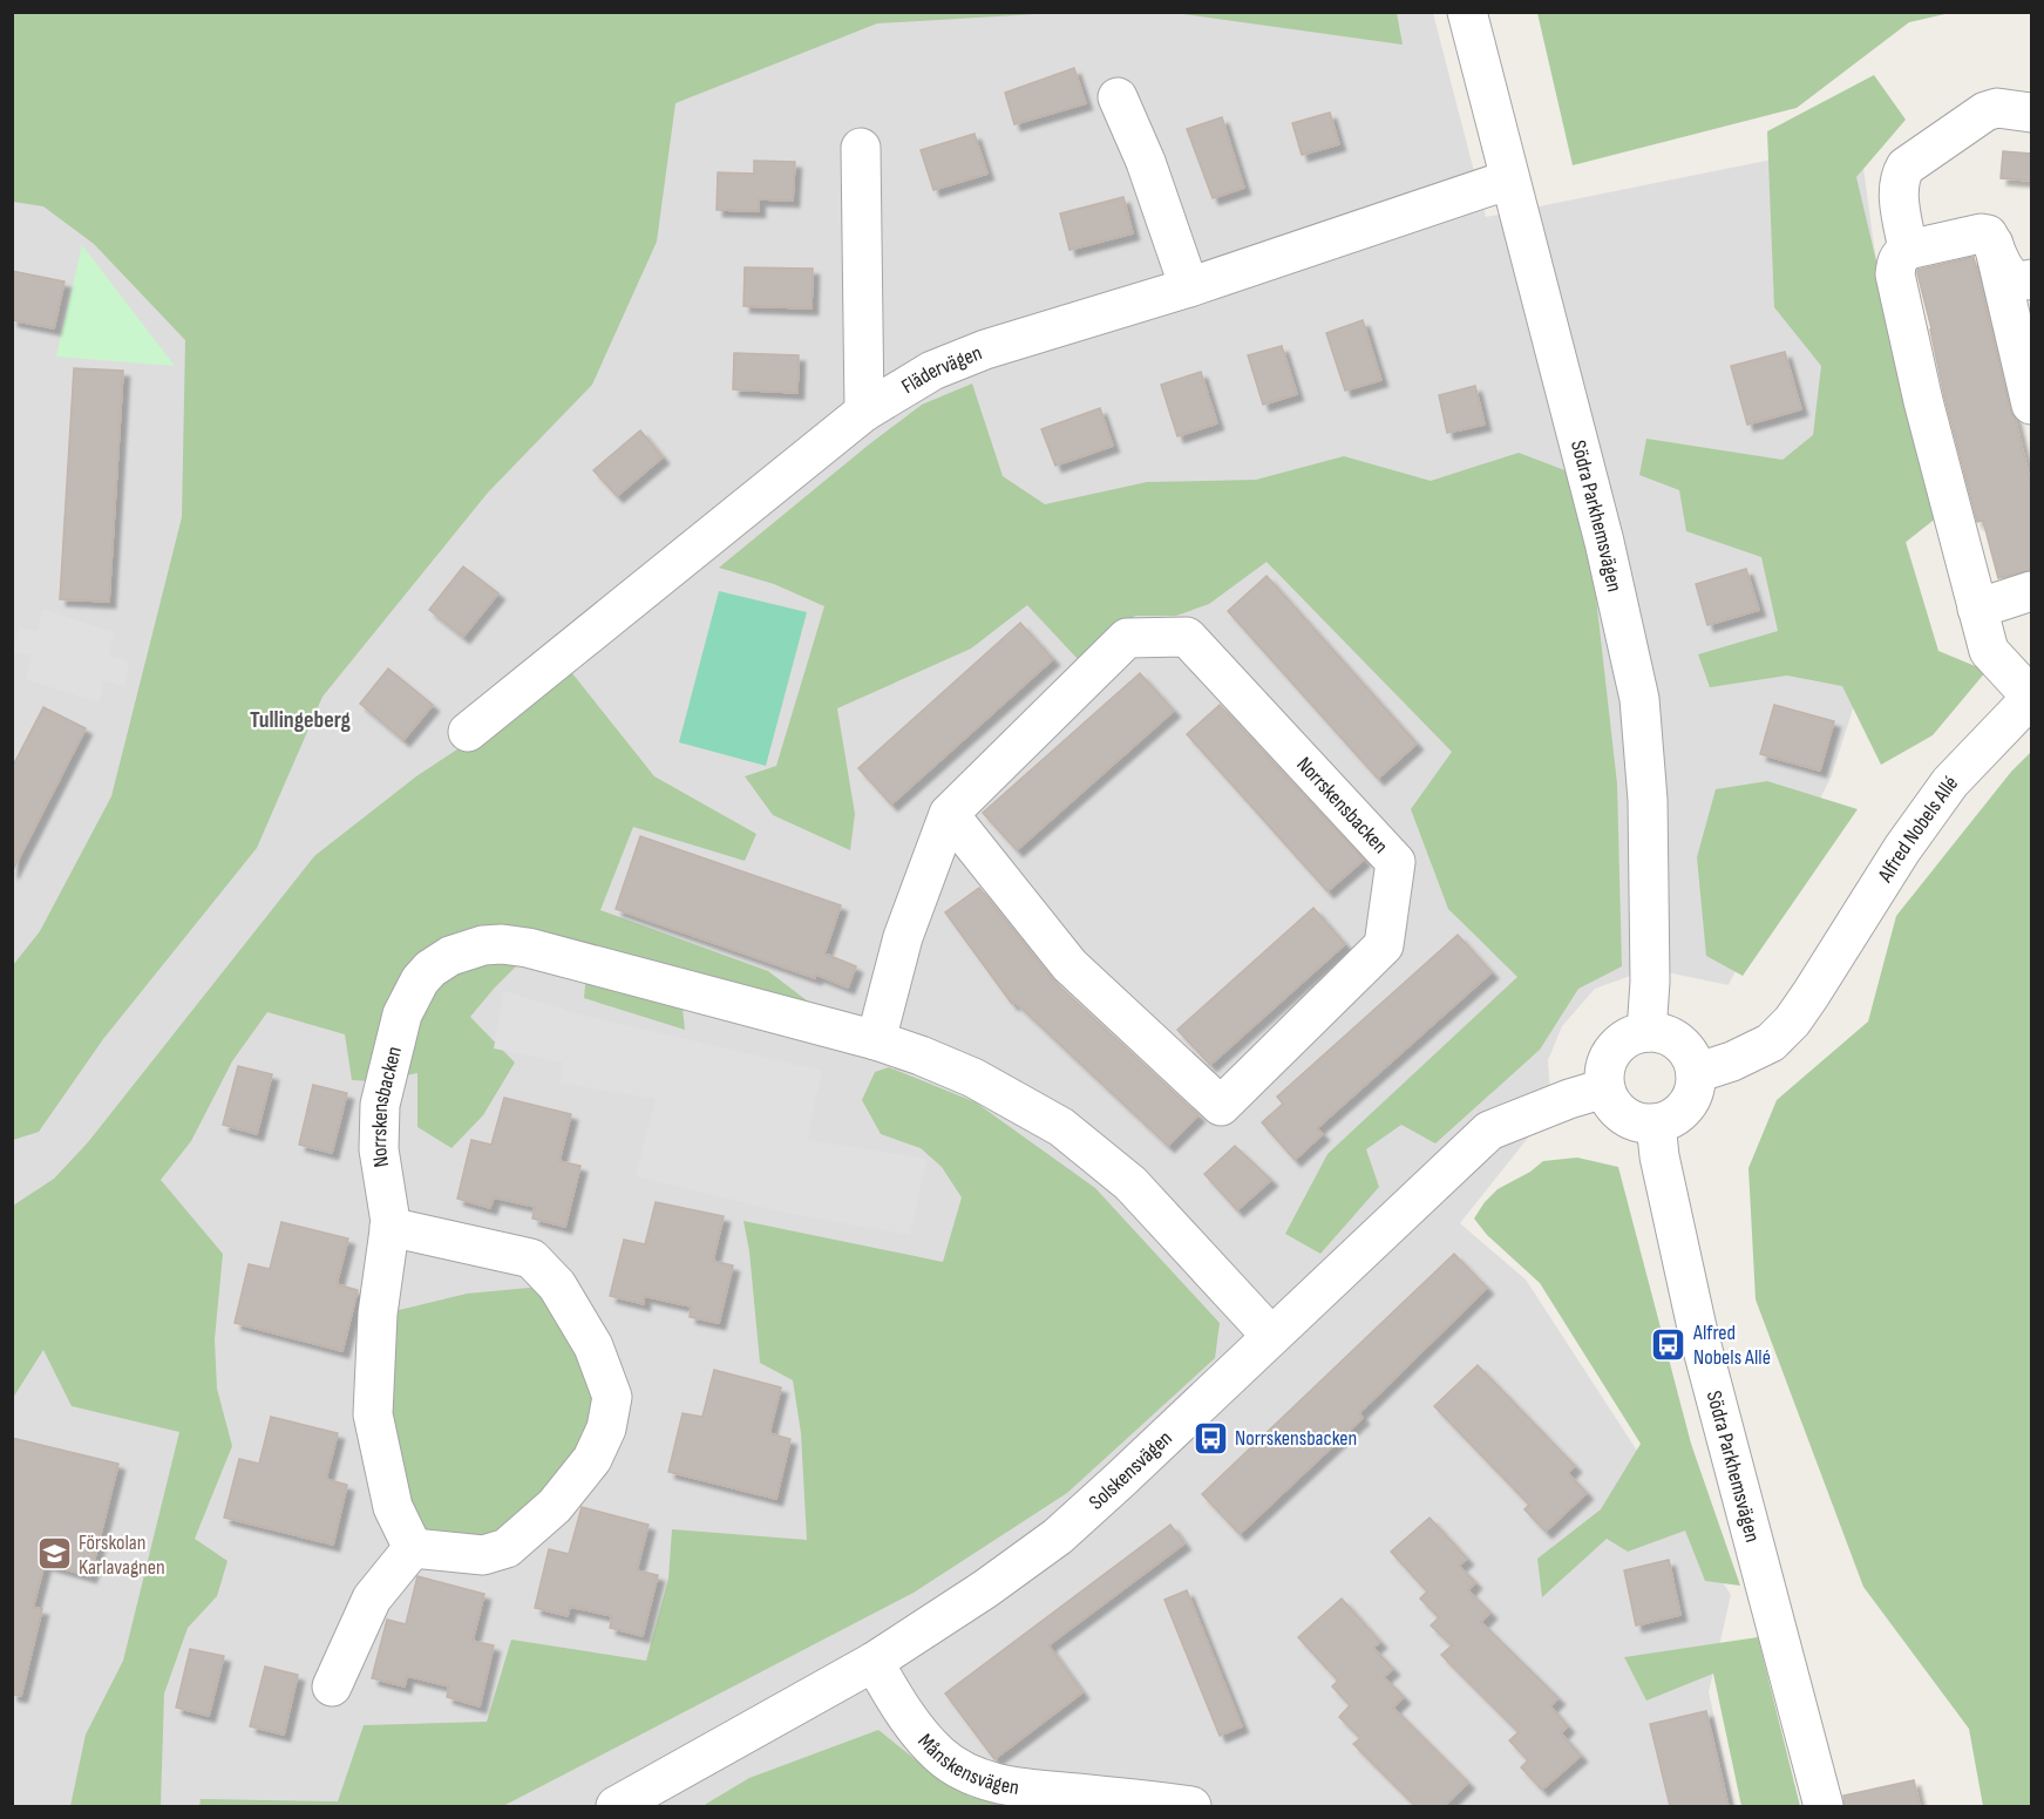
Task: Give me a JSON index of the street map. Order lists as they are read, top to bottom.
{
  "streets": {
    "street": [
      "Flädervägen",
      "Södra Parkhemsvägen",
      "Norrskensbacken",
      "Alfred Nobels Allé",
      "Solskensvägen",
      "Månskensvägen"
    ]
  },
  "crossings": [
    ["Flädervägen", "Södra Parkhemsvägen"],
    ["Södra Parkhemsvägen", "Alfred Nobels Allé"],
    ["Södra Parkhemsvägen", "Solskensvägen"],
    ["Norrskensbacken", "Solskensvägen"],
    ["Alfred Nobels Allé", "Solskensvägen"],
    ["Solskensvägen", "Månskensvägen"]
  ],
  "districts": ["Tullingeberg"],
  "places": {
    "bus stop": ["Alfred Nobels Allé", "Norrskensbacken"],
    "school or university": ["Förskolan Karlavagnen"]
  }
}
